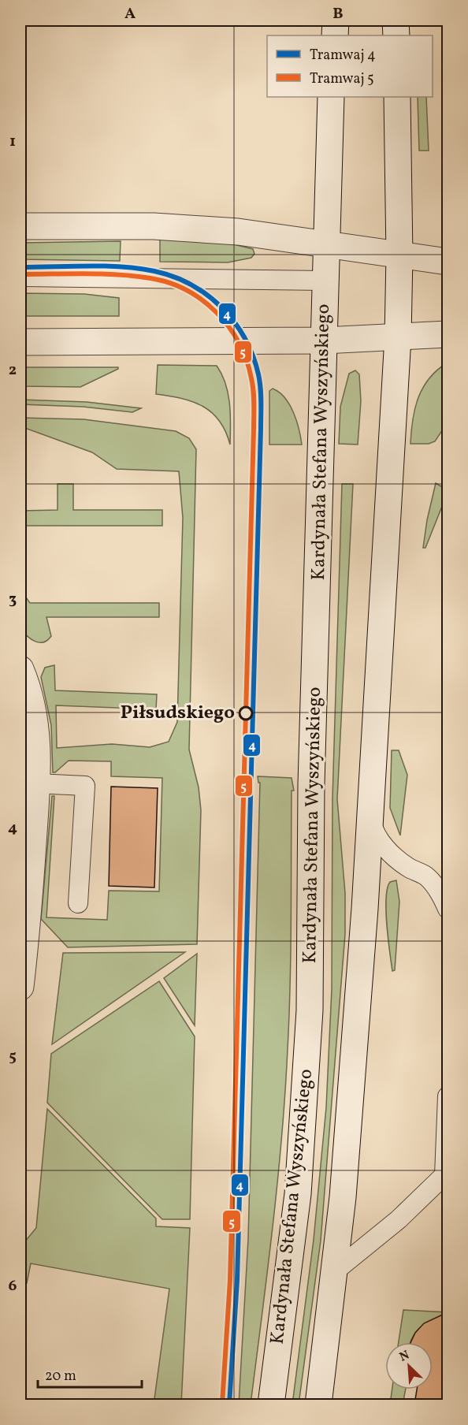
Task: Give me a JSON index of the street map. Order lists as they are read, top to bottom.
{
  "streets": {
    "main road": ["Kardynała Stefana Wyszyńskiego"]
  },
  "places": ["Piłsudskiego"],
  "lines": ["tram line 4", "tram line 5"],
  "legend": ["Tramwaj 4", "Tramwaj 5"],
  "scale_bar": "20 m",
  "north": "top left",
  "grid": {
    "columns": ["A", "B"],
    "rows": [
      "1",
      "2",
      "3",
      "4",
      "5",
      "6"
    ]
  }
}
